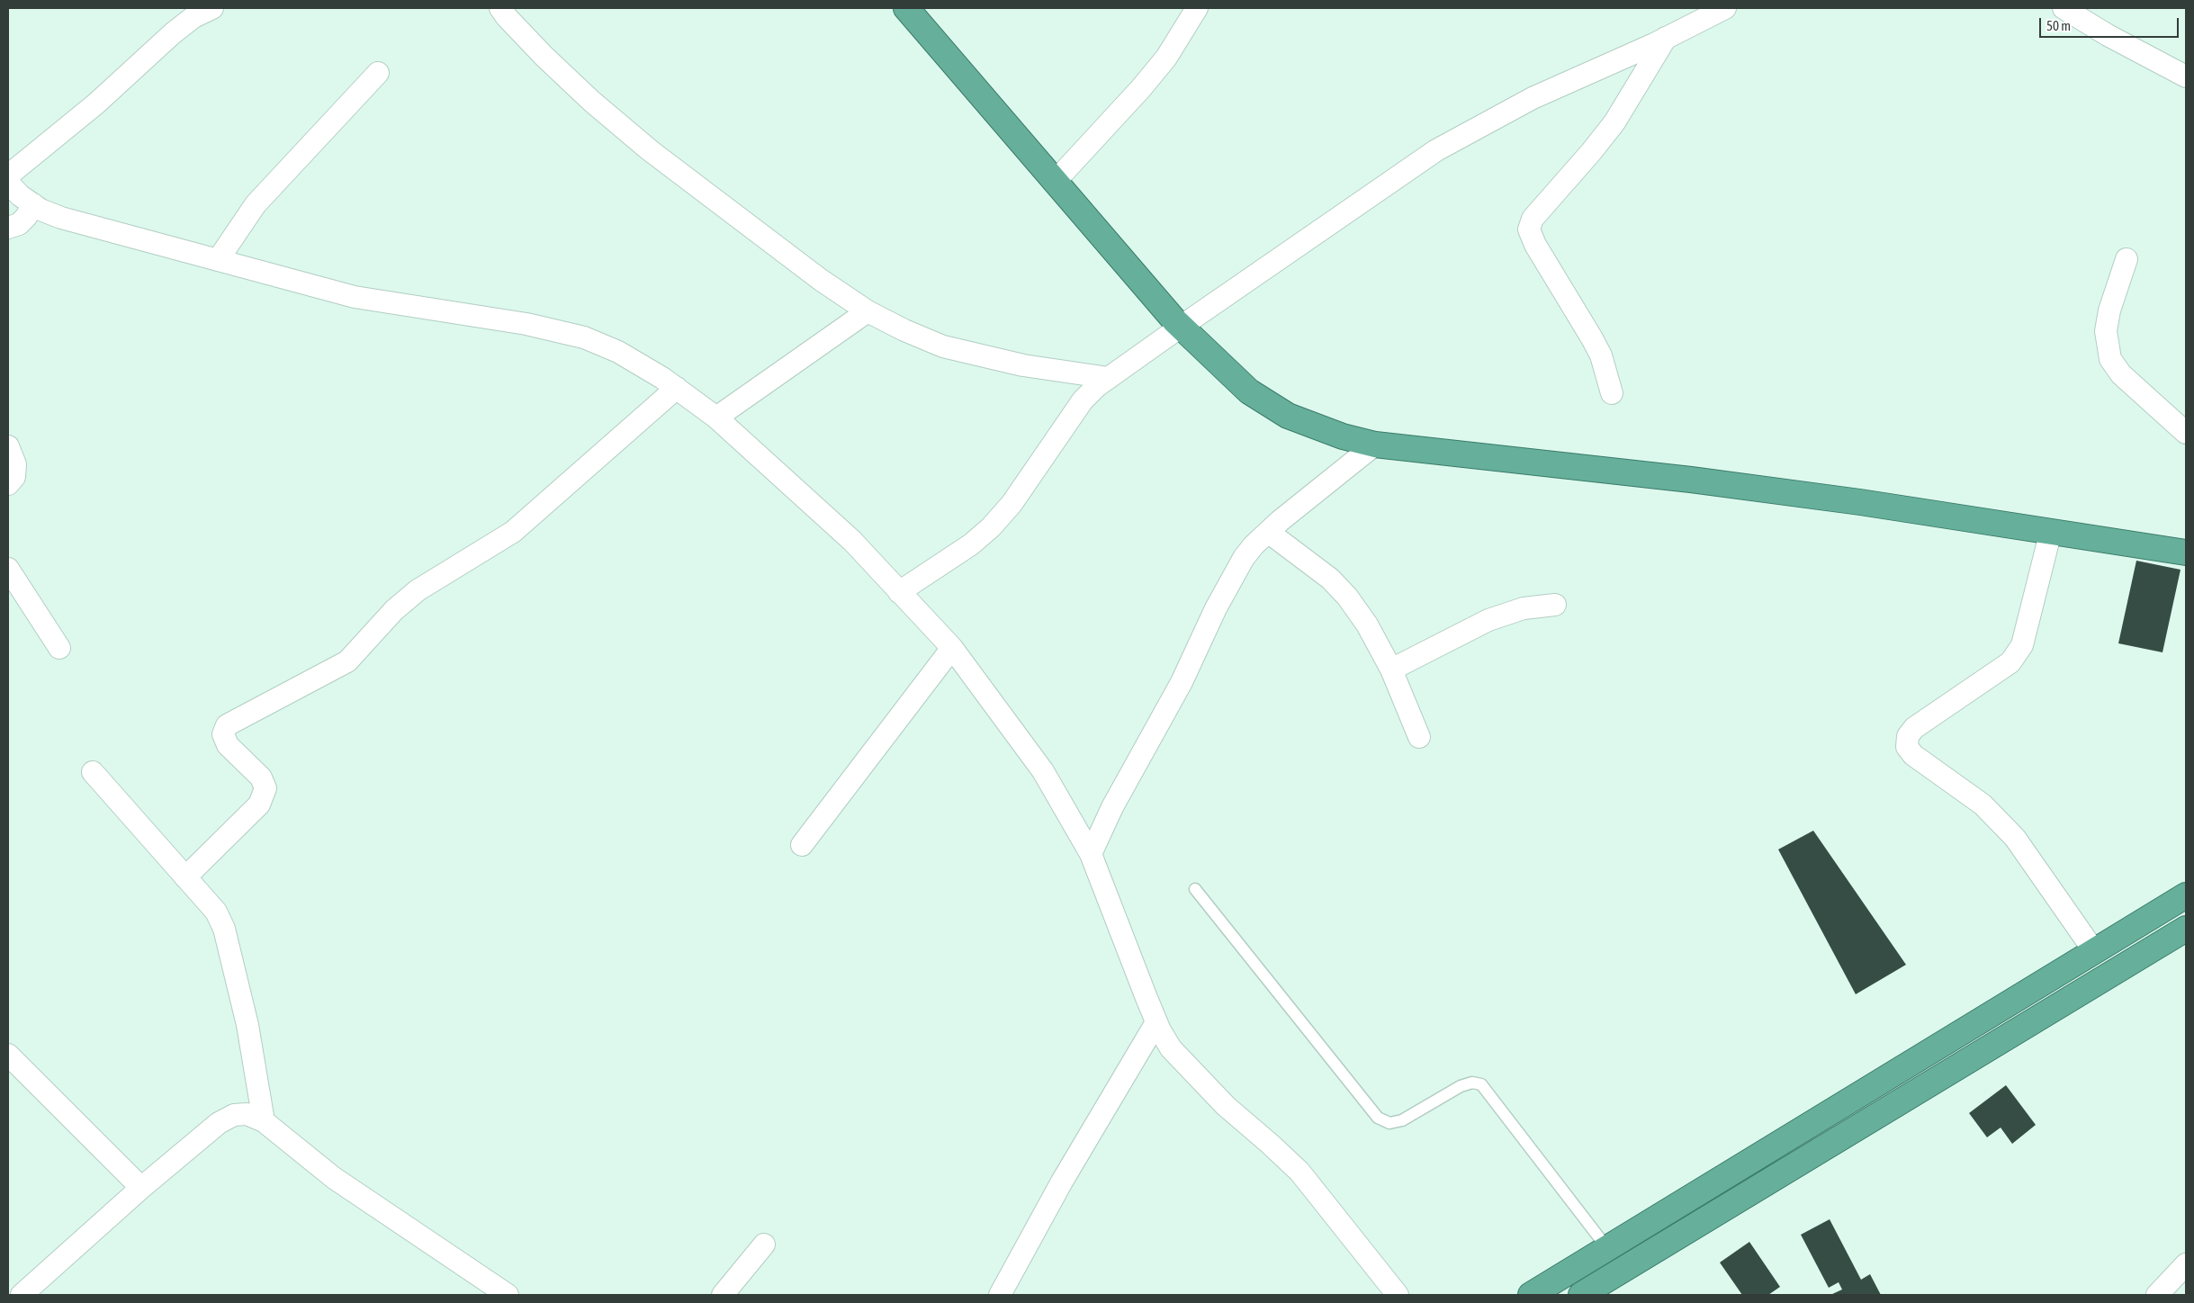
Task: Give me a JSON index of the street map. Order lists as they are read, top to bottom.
{
  "scale_bar": "50 m"
}
